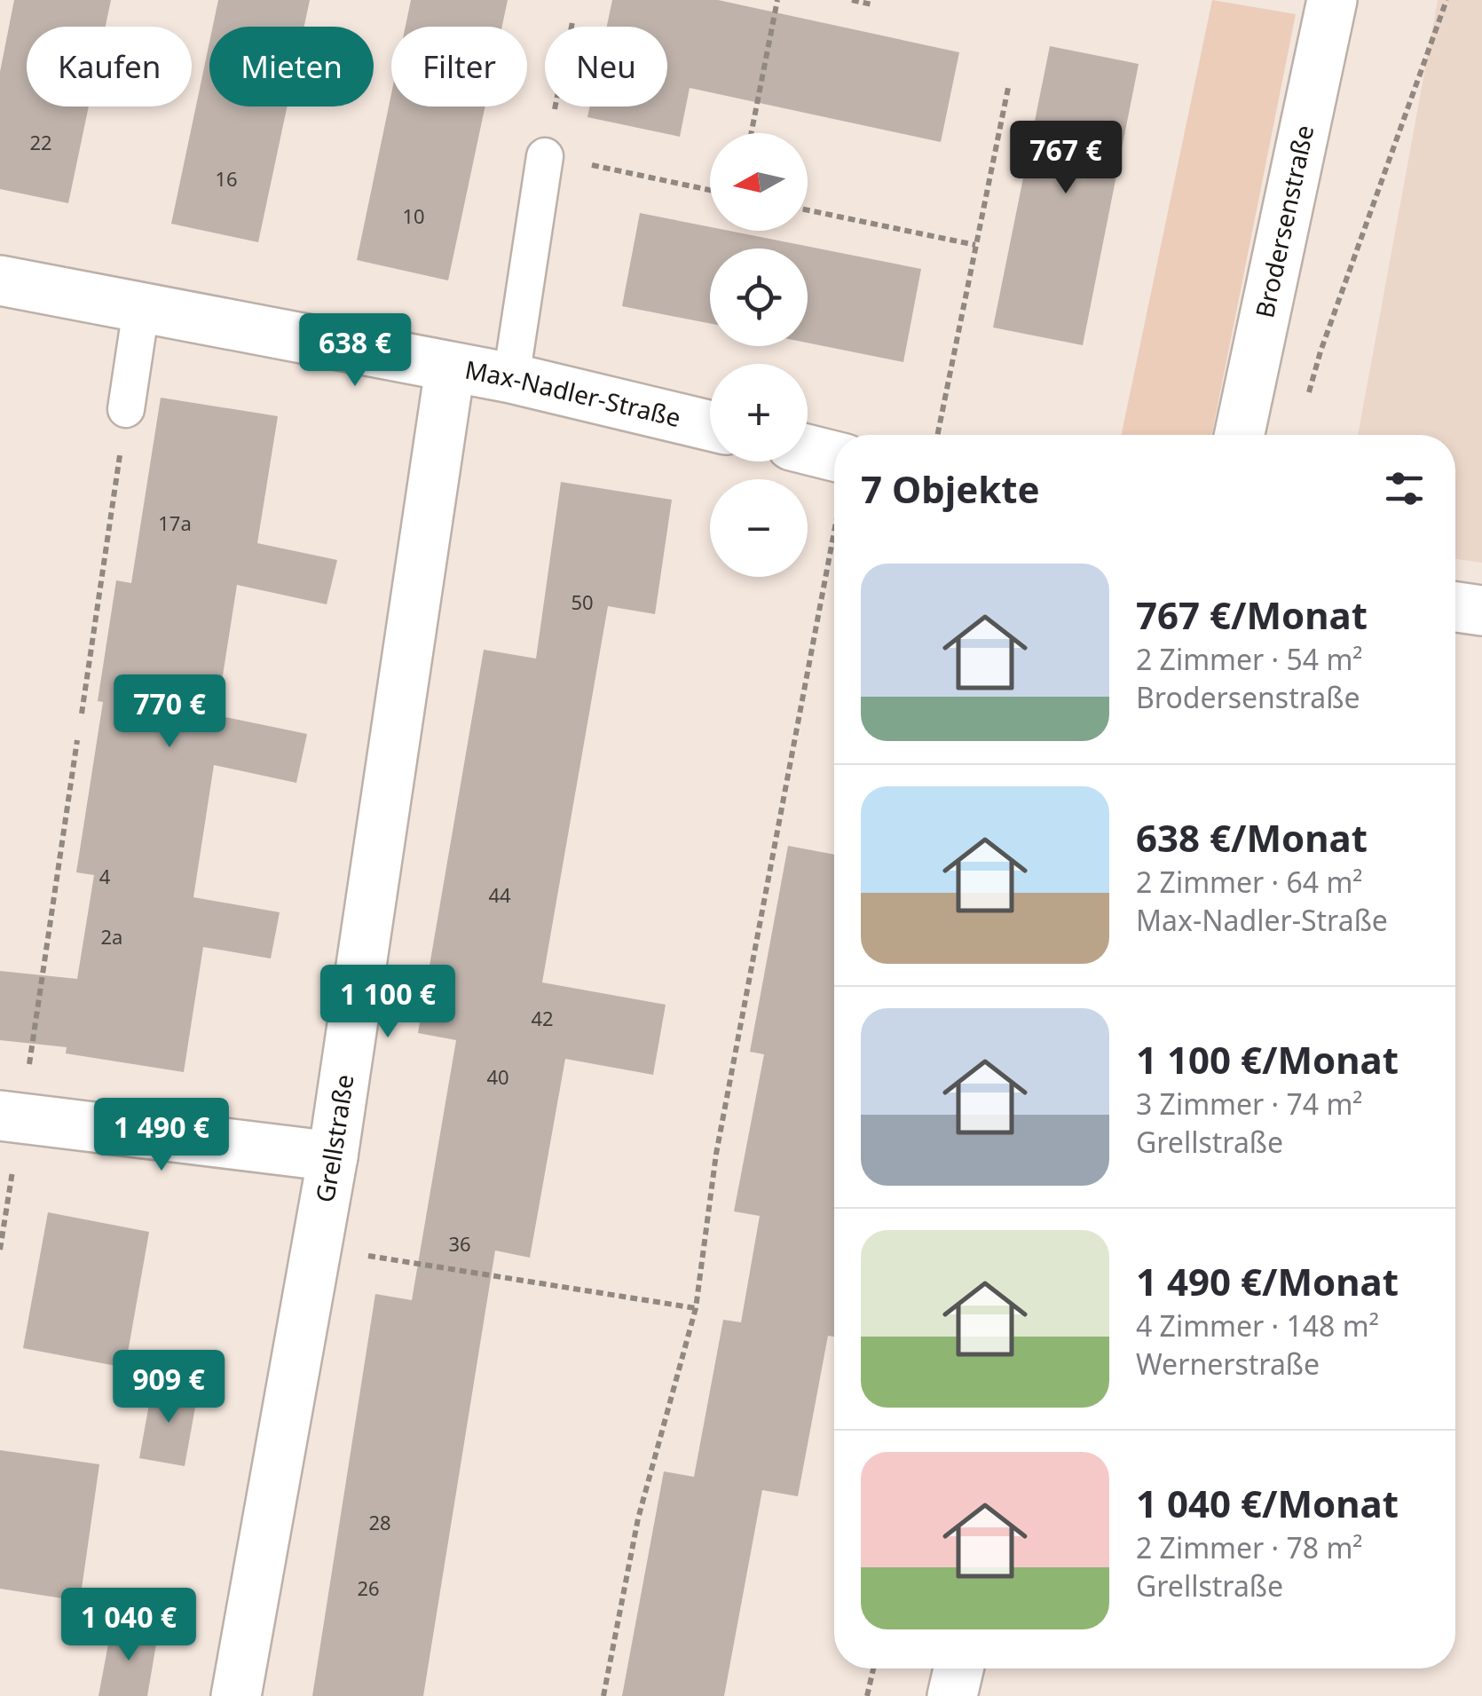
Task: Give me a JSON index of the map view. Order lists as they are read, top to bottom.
{
  "streets": {
    "street": ["Brodersenstraße", "Max-Nadler-Straße", "Grellstraße"]
  },
  "crossings": [
    ["Max-Nadler-Straße", "Grellstraße"]
  ],
  "house_numbers": [
    "22",
    "16",
    "10",
    "17a",
    "50",
    "4",
    "44",
    "2a",
    "42",
    "40",
    "36",
    "28",
    "26"
  ],
  "north": "left",
  "page": {
    "chip": [
      "Kaufen",
      "Mieten",
      "Filter",
      "Neu"
    ],
    "price": [
      "767 €",
      "638 €",
      "770 €",
      "1 100 €",
      "1 490 €",
      "909 €",
      "1 040 €"
    ],
    "map_buttons": ["+", "−"],
    "heading": "7 Objekte",
    "list": [
      {
        "name": "767 €/Monat",
        "note": "2 Zimmer · 54 m² · Brodersenstraße"
      },
      {
        "name": "638 €/Monat",
        "note": "2 Zimmer · 64 m² · Max-Nadler-Straße"
      },
      {
        "name": "1 100 €/Monat",
        "note": "3 Zimmer · 74 m² · Grellstraße"
      },
      {
        "name": "1 490 €/Monat",
        "note": "4 Zimmer · 148 m² · Wernerstraße"
      },
      {
        "name": "1 040 €/Monat",
        "note": "2 Zimmer · 78 m² · Grellstraße"
      }
    ]
  }
}
